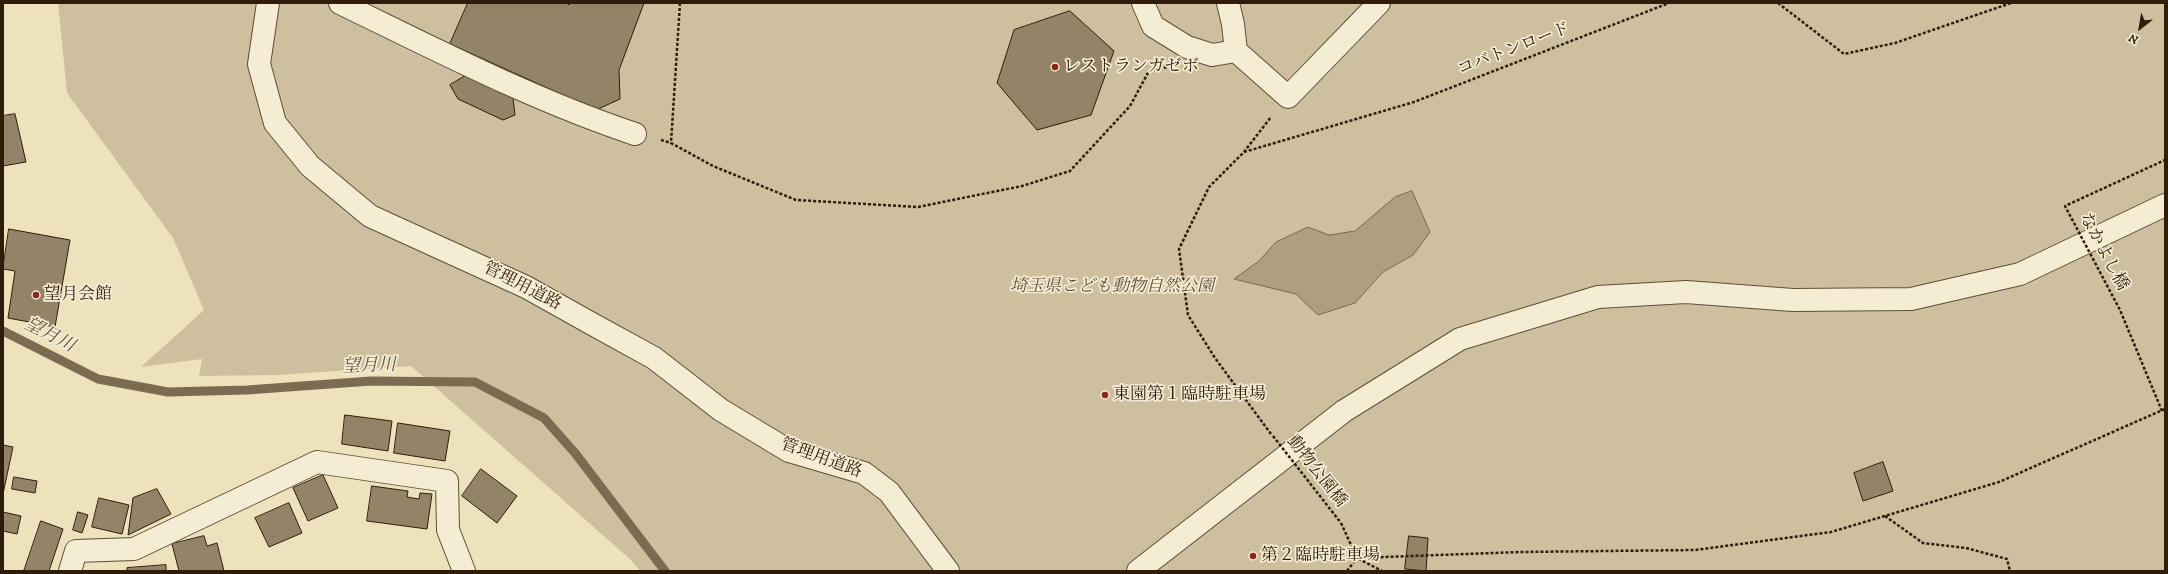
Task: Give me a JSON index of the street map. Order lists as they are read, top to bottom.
{
  "streets": {
    "street": ["管理用道路"],
    "path": ["コバトンロード", "なかよし橋", "動物公園橋"]
  },
  "crossings": [
    ["コバトンロード", "動物公園橋"]
  ],
  "water": ["望月川"],
  "parks": ["埼玉県こども動物自然公園"],
  "places": [
    "レストランガゼボ",
    "望月会館",
    "東園第１臨時駐車場",
    "第２臨時駐車場"
  ],
  "north": "bottom left"
}
